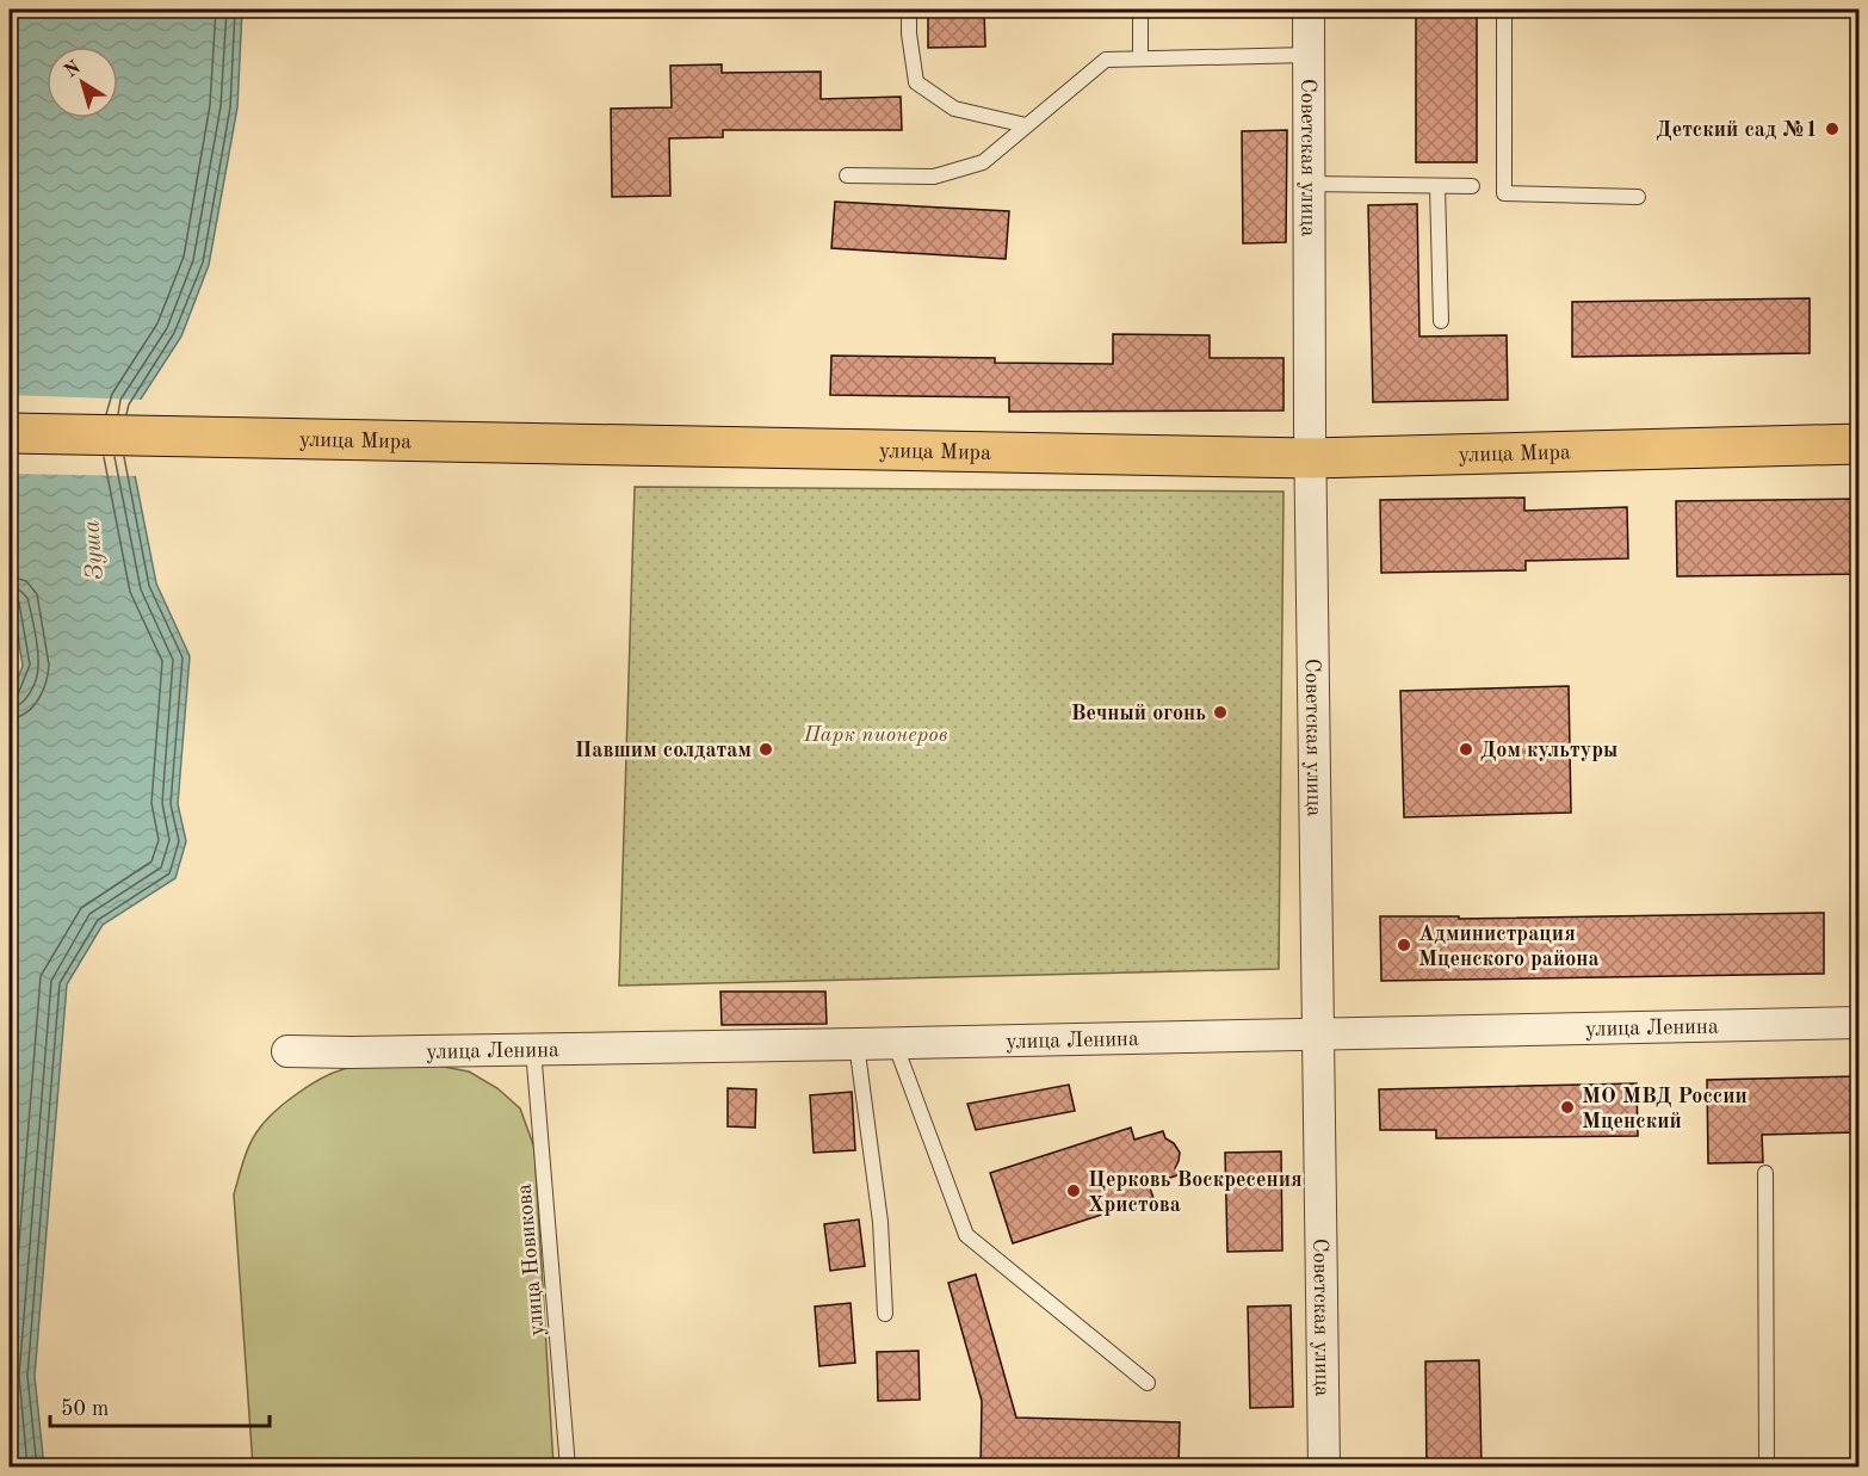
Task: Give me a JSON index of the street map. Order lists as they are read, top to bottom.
{
  "streets": {
    "main road": ["улица Мира"],
    "street": ["Советская улица", "улица Ленина"],
    "lane": ["улица Новикова"]
  },
  "crossings": [
    ["Советская улица", "улица Мира"],
    ["Советская улица", "улица Ленина"],
    ["улица Ленина", "улица Новикова"]
  ],
  "water": ["Зуша"],
  "parks": ["Парк пионеров"],
  "places": [
    "Детский сад №1",
    "Вечный огонь",
    "Павшим солдатам",
    "Дом культуры",
    "Администрация Мценского района",
    "МО МВД России Мценский",
    "Церковь Воскресения Христова"
  ],
  "scale_bar": "50 m",
  "north": "top left"
}
